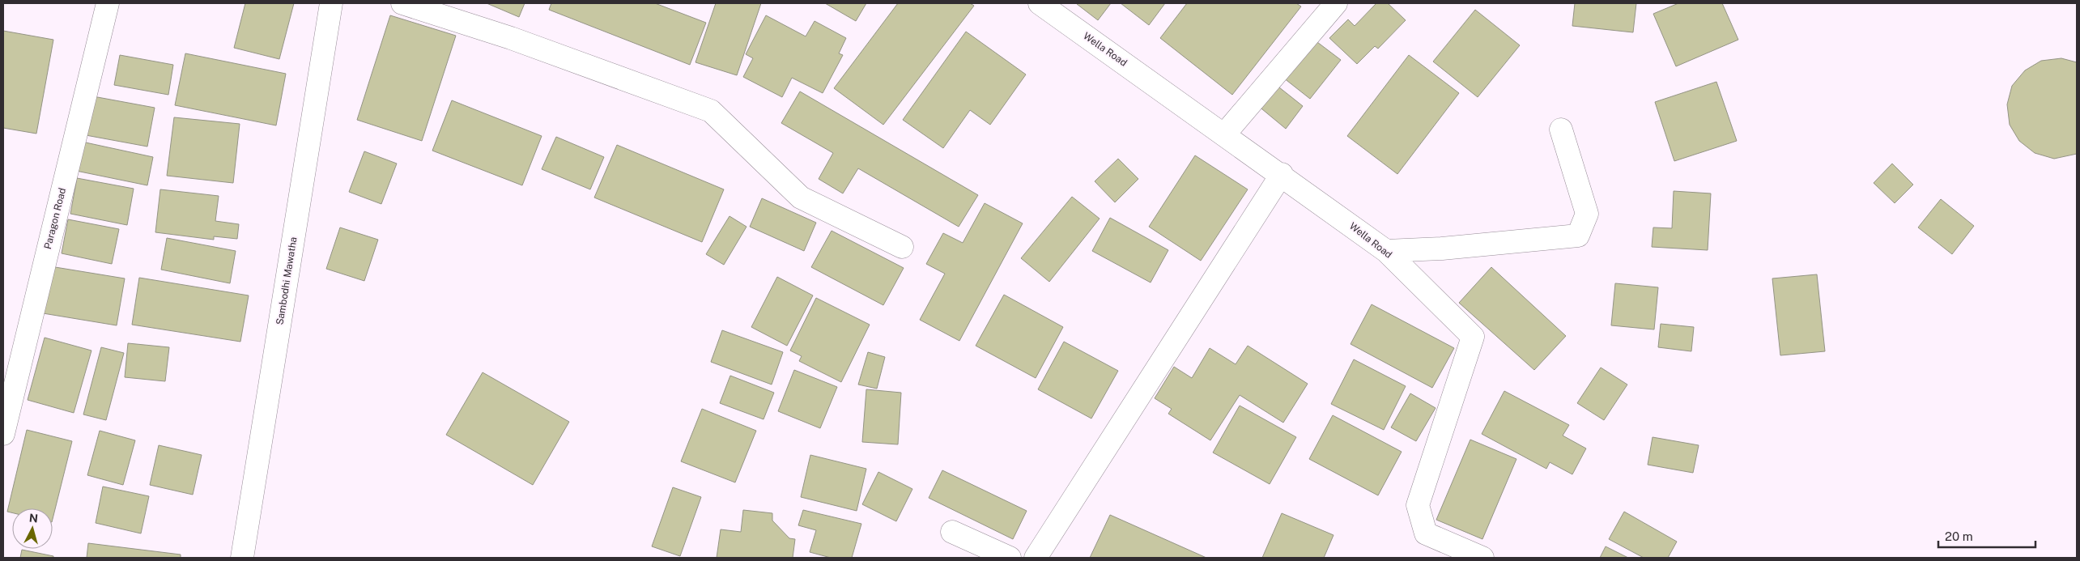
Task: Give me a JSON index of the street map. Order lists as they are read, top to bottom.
{
  "streets": {
    "street": ["Wella Road", "Paragon Road", "Sambodhi Mawatha"]
  },
  "scale_bar": "20 m",
  "north": "top"
}
